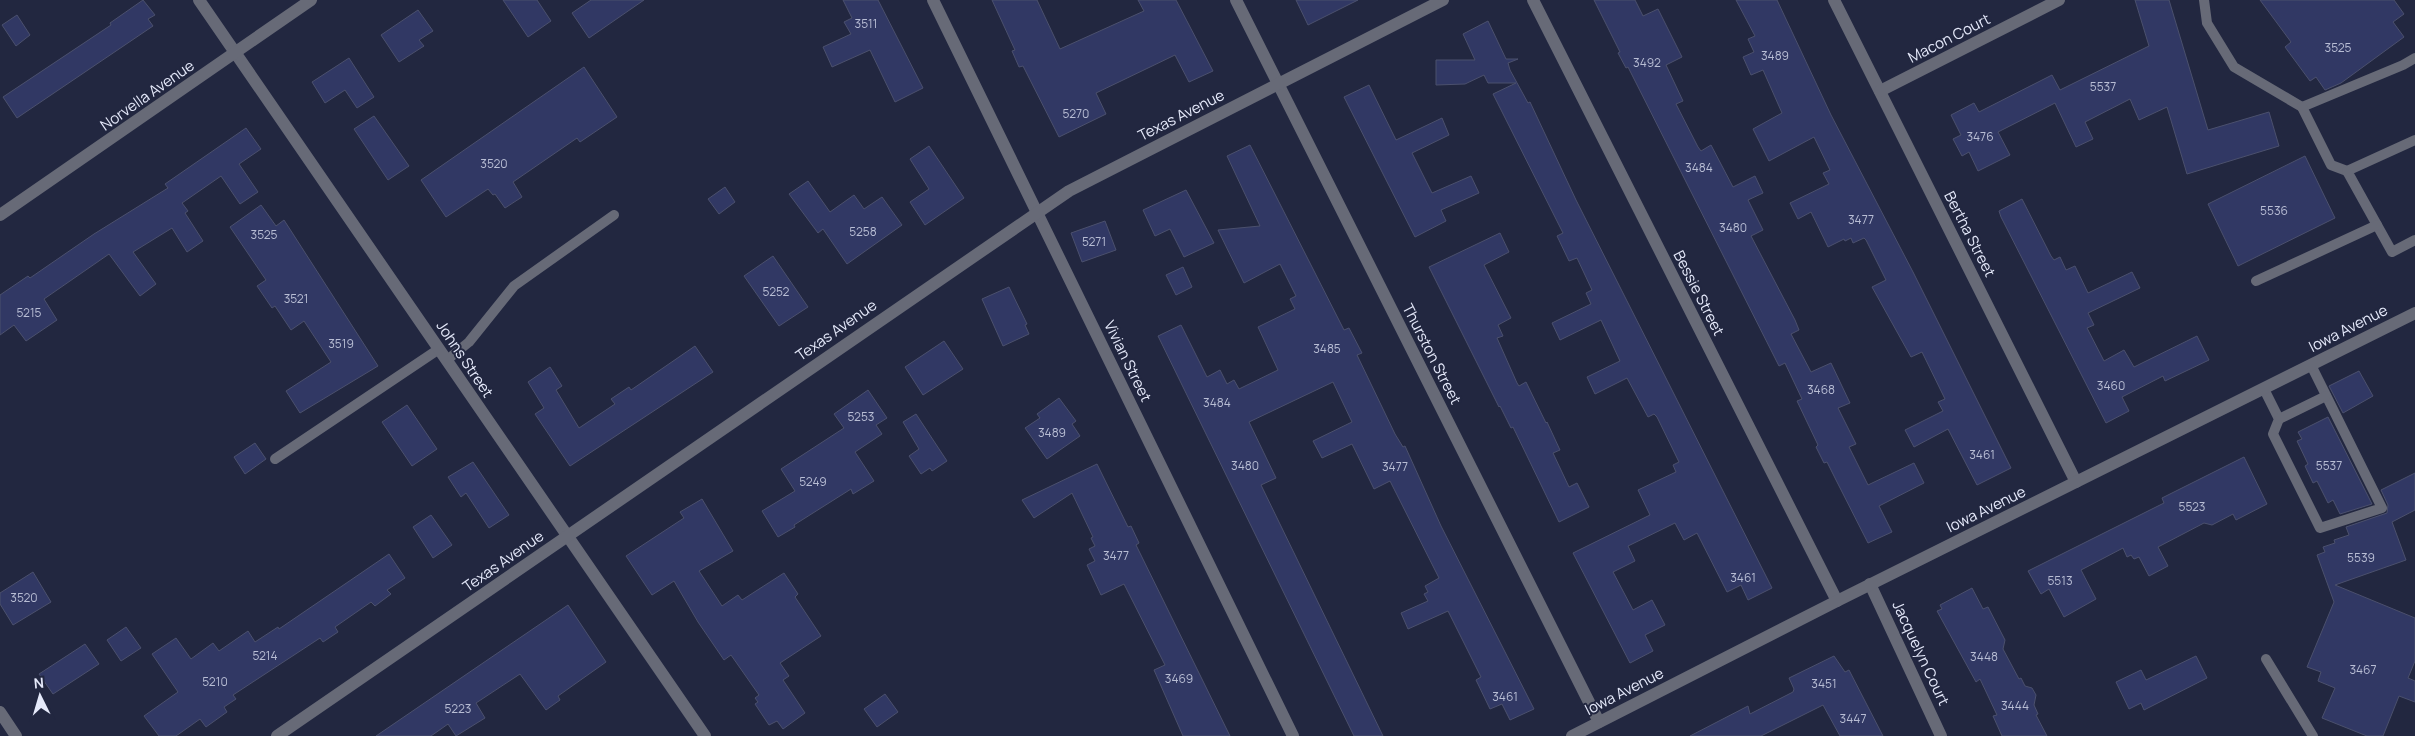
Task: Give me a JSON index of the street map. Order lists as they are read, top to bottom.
{
  "streets": {
    "street": [
      "Macon Court",
      "Norvella Avenue",
      "Texas Avenue",
      "Bertha Street",
      "Bessie Street",
      "Iowa Avenue",
      "Thurston Street",
      "Johns Street",
      "Vivian Street",
      "Jacquelyn Court"
    ]
  },
  "crossings": [
    ["Macon Court", "Bertha Street"],
    ["Norvella Avenue", "Johns Street"],
    ["Texas Avenue", "Thurston Street"],
    ["Texas Avenue", "Johns Street"],
    ["Texas Avenue", "Vivian Street"],
    ["Bertha Street", "Iowa Avenue"],
    ["Bessie Street", "Iowa Avenue"],
    ["Iowa Avenue", "Thurston Street"],
    ["Iowa Avenue", "Jacquelyn Court"]
  ],
  "house_numbers": [
    "3511",
    "3525",
    "3489",
    "3492",
    "5537",
    "5270",
    "3476",
    "3520",
    "3484",
    "5536",
    "3477",
    "3480",
    "5258",
    "3525",
    "5271",
    "5252",
    "3521",
    "5215",
    "3519",
    "3485",
    "3460",
    "3468",
    "3484",
    "5253",
    "3489",
    "3461",
    "3480",
    "5537",
    "3477",
    "5249",
    "5523",
    "3477",
    "5539",
    "3461",
    "5513",
    "3520",
    "5214",
    "3448",
    "3467",
    "3469",
    "5210",
    "3451",
    "3461",
    "3444",
    "5223",
    "3447"
  ],
  "north": "top"
}
